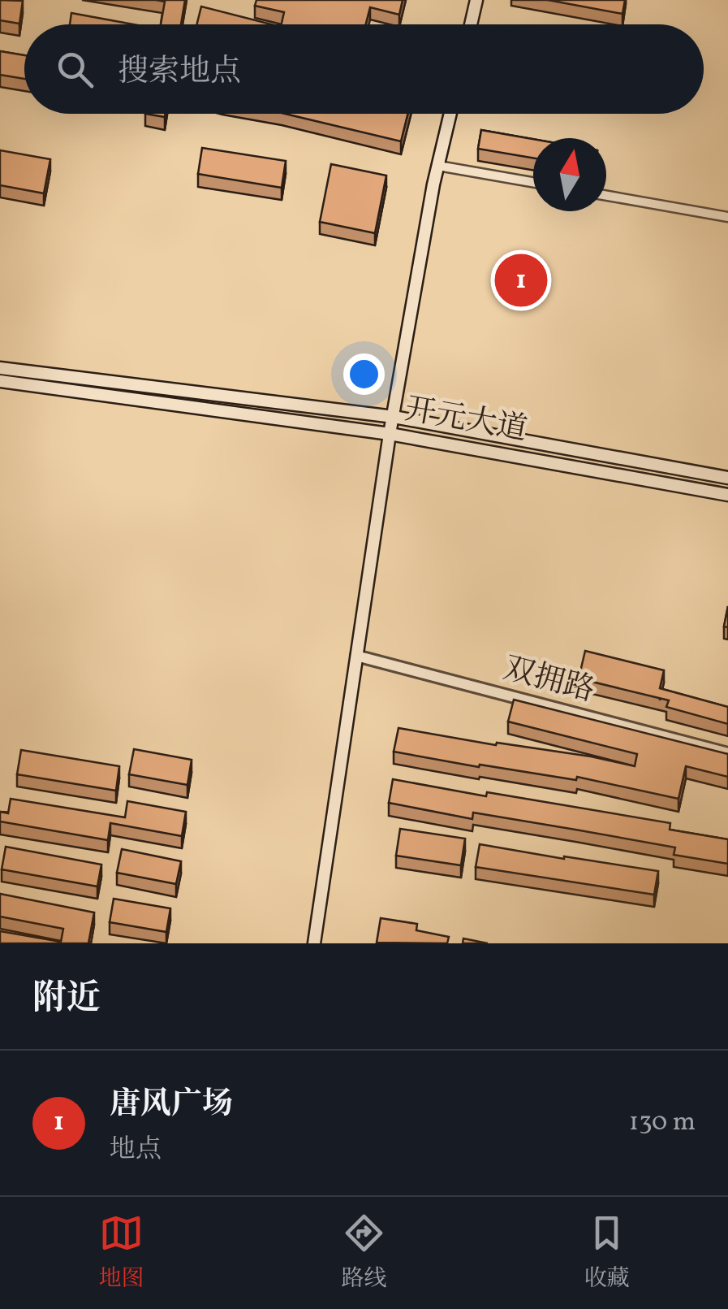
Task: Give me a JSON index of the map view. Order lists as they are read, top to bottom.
{
  "streets": {
    "main road": ["开元大道"],
    "street": ["双拥路"]
  },
  "north": "top",
  "page": {
    "search": "搜索地点",
    "pins": "1",
    "heading": "附近",
    "list": [
      {
        "mark": "1",
        "name": "唐风广场",
        "note": "地点",
        "value": "130 m"
      }
    ],
    "nav": ["地图", "路线", "收藏"]
  }
}
